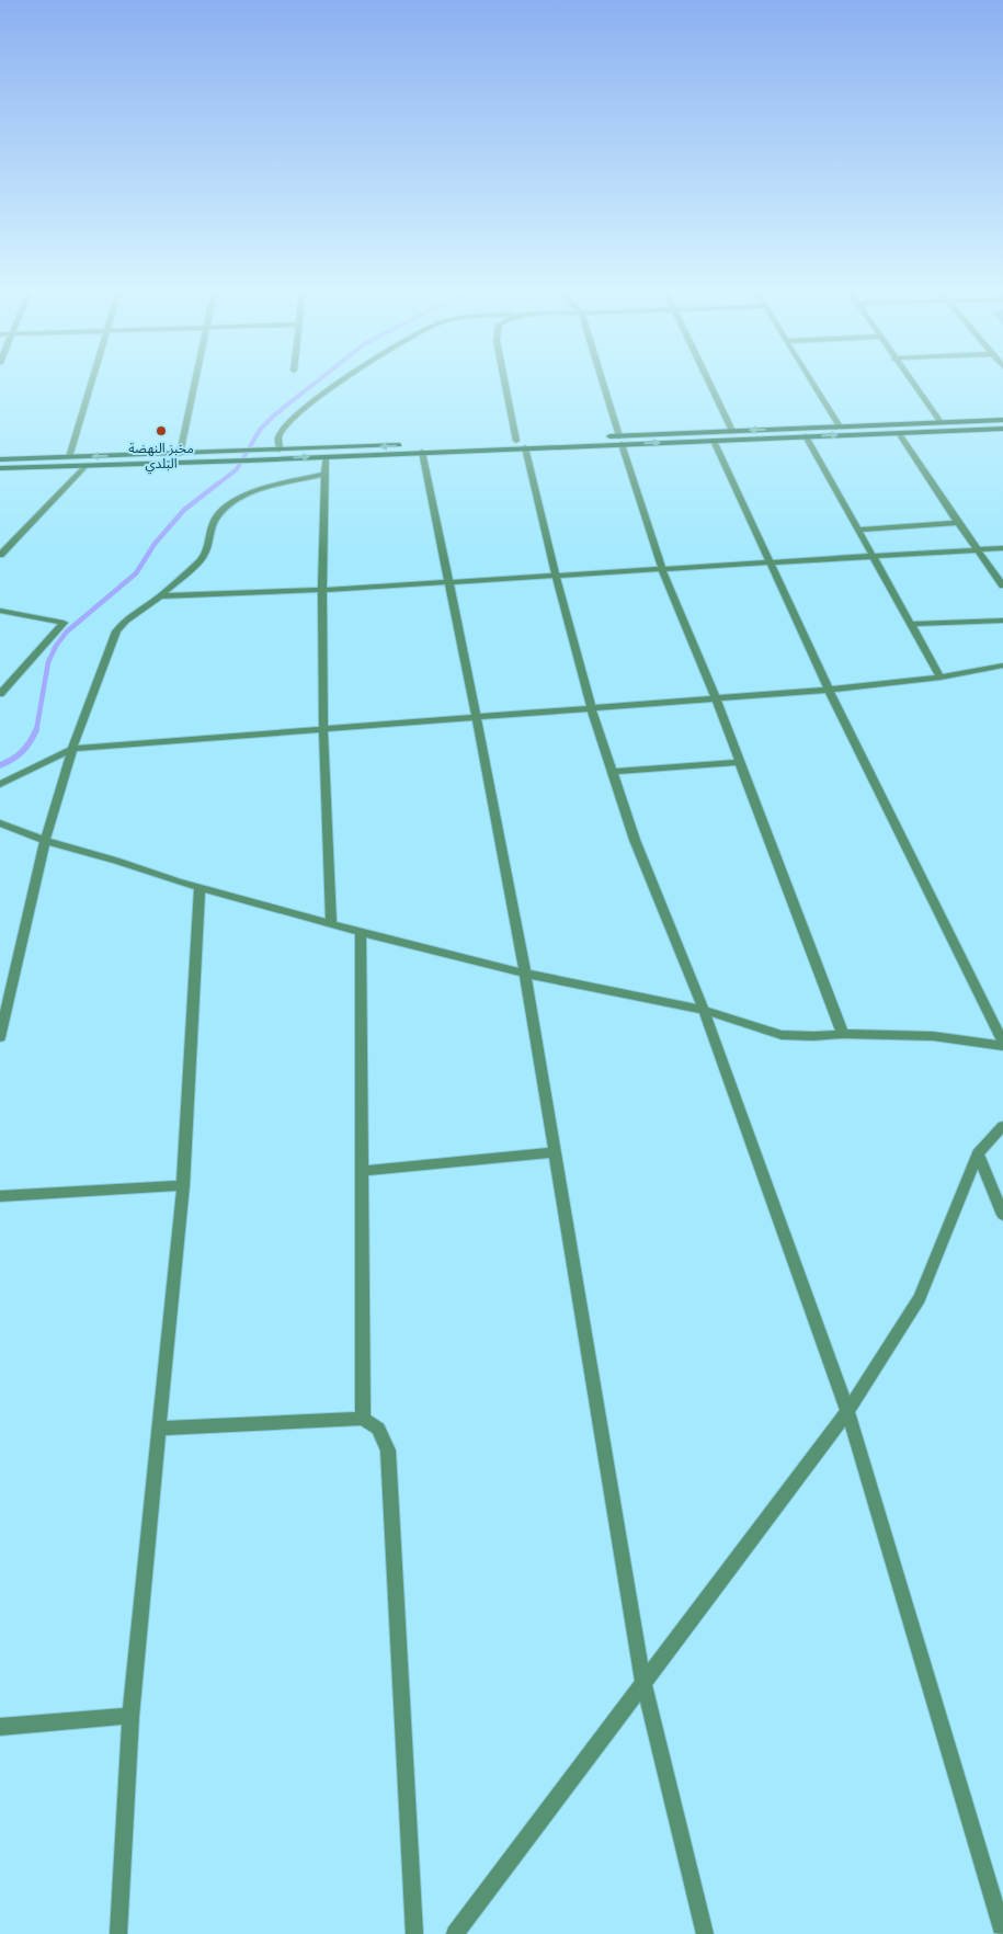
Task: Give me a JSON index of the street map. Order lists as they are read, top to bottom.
{
  "places": ["مخبز النهضة البلدي"]
}
